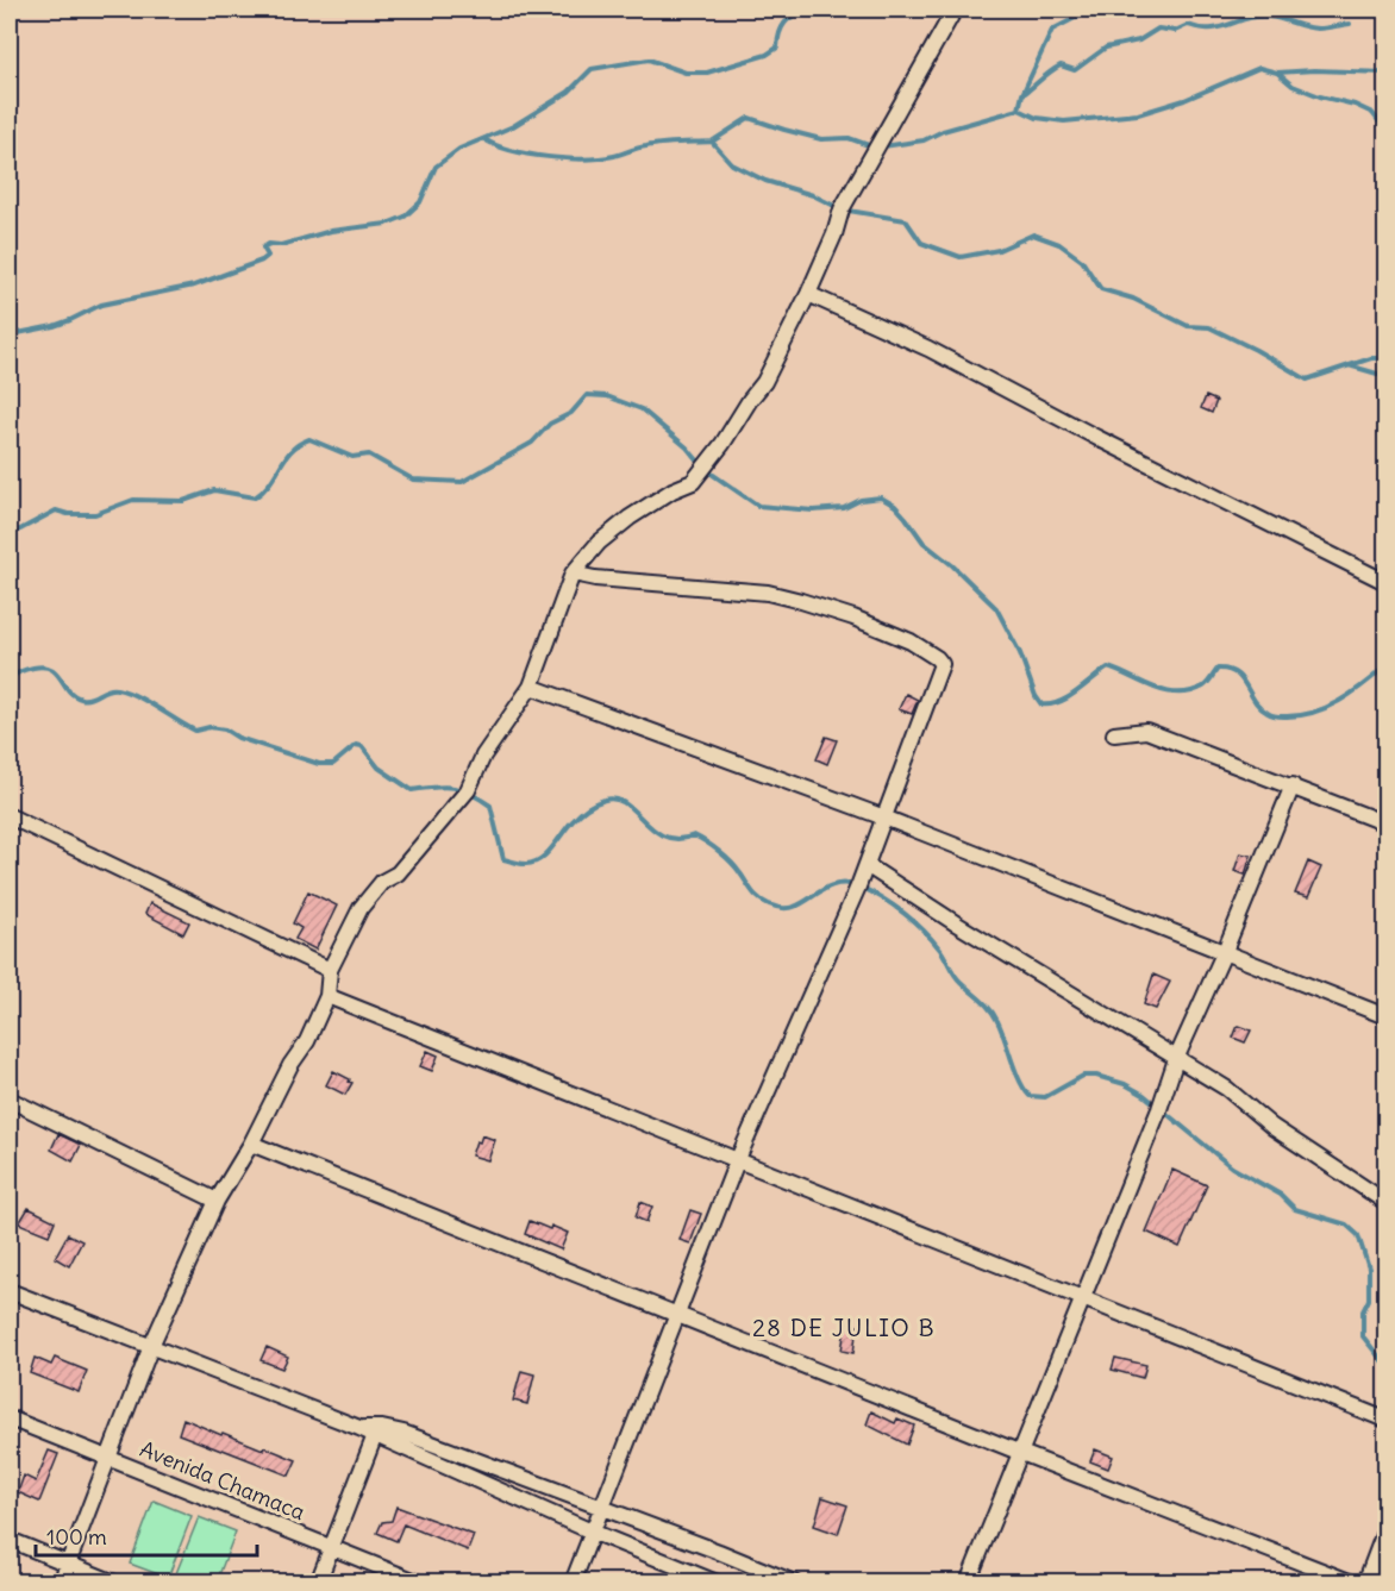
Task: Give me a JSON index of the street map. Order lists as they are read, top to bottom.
{
  "streets": {
    "street": ["Avenida Chamaca"]
  },
  "districts": ["28 DE JULIO B"],
  "scale_bar": "100 m"
}
